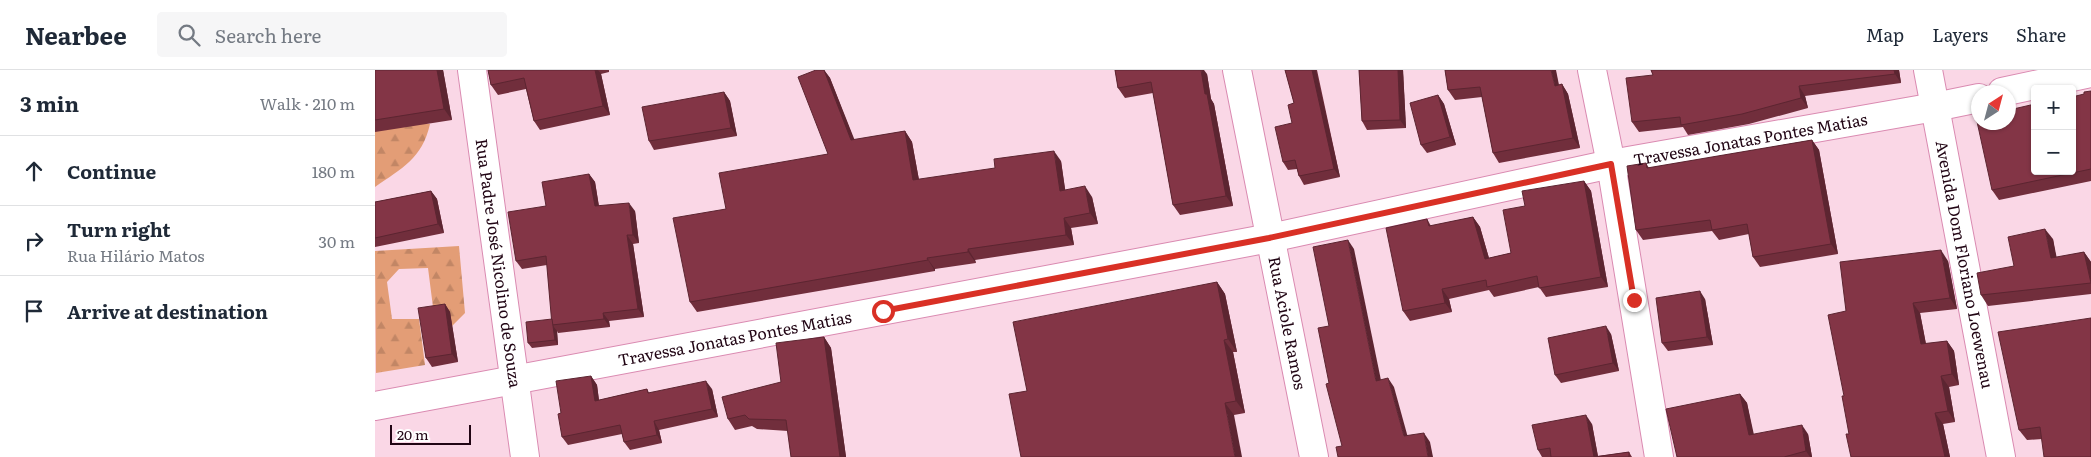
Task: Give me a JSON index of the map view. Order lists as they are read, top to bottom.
{
  "streets": {
    "street": [
      "Travessa Jonatas Pontes Matias",
      "Rua Padre José Nicolino de Souza",
      "Avenida Dom Floriano Loewenau",
      "Rua Aciole Ramos"
    ]
  },
  "crossings": [
    ["Travessa Jonatas Pontes Matias", "Rua Padre José Nicolino de Souza"],
    ["Travessa Jonatas Pontes Matias", "Avenida Dom Floriano Loewenau"],
    ["Travessa Jonatas Pontes Matias", "Rua Aciole Ramos"]
  ],
  "scale_bar": "20 m",
  "north": "top right",
  "page": {
    "header": "Nearbee",
    "search": "Search here",
    "nav": ["Map", "Layers", "Share"],
    "heading": ["3 min", "Walk · 210 m"],
    "map_buttons": ["+", "−"],
    "list": [
      ["Continue", "180 m"],
      ["Turn right", "Rua Hilário Matos", "30 m"],
      "Arrive at destination"
    ],
    "scale": "20 m"
  }
}
